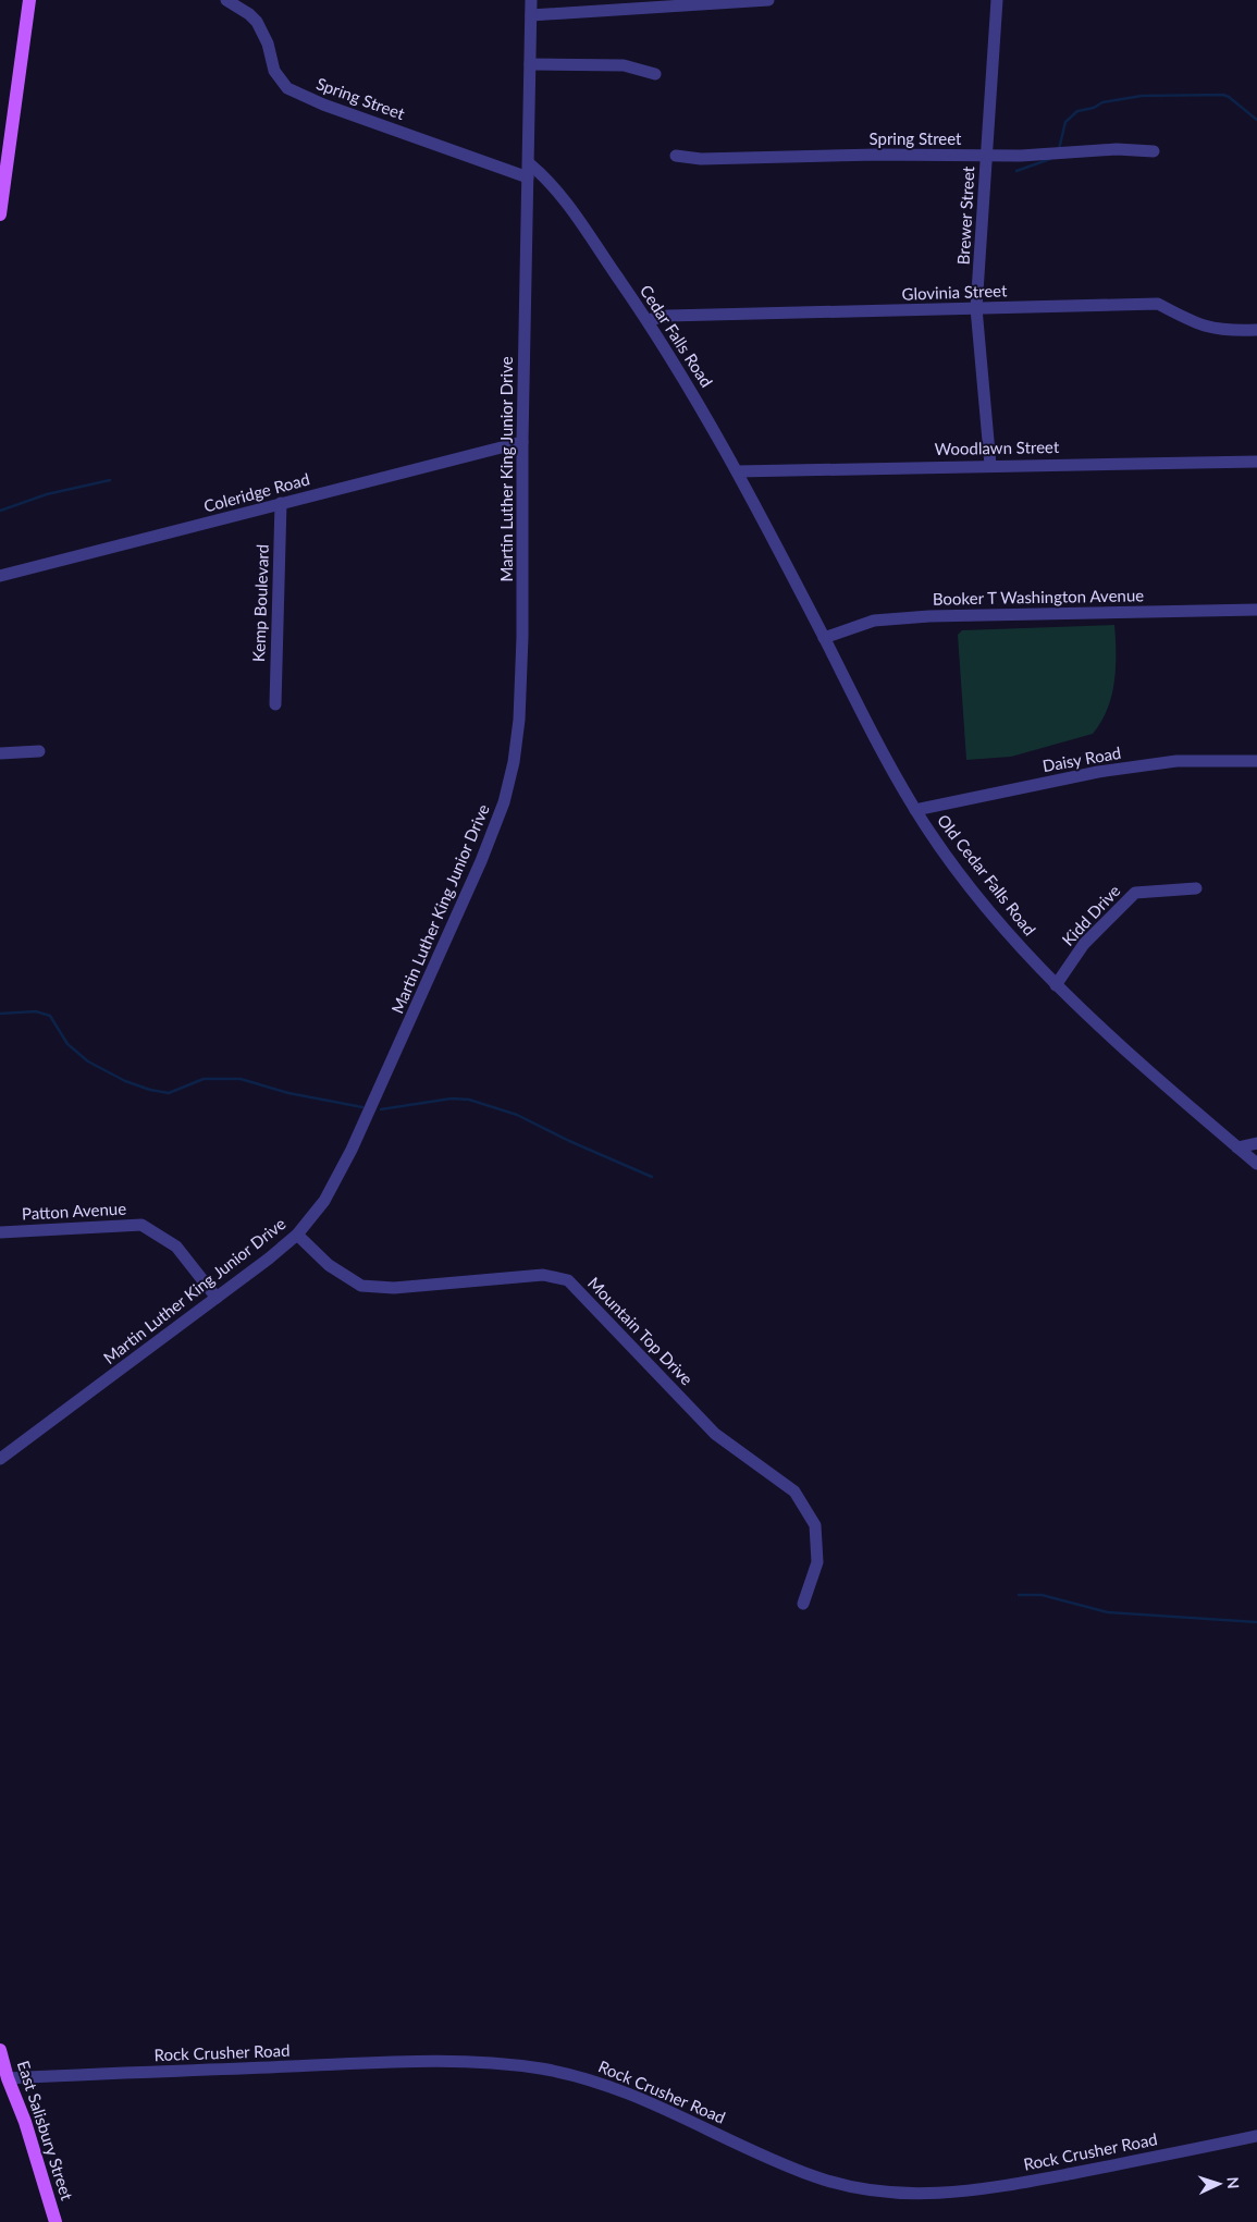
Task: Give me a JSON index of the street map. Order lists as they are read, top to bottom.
{
  "streets": {
    "main road": ["East Salisbury Street"],
    "street": [
      "Spring Street",
      "Brewer Street",
      "Glovinia Street",
      "Cedar Falls Road",
      "Woodlawn Street",
      "Martin Luther King Junior Drive",
      "Coleridge Road",
      "Booker T Washington Avenue",
      "Kemp Boulevard",
      "Daisy Road",
      "Old Cedar Falls Road",
      "Kidd Drive",
      "Patton Avenue",
      "Mountain Top Drive",
      "Rock Crusher Road"
    ]
  },
  "crossings": [
    ["Spring Street", "Brewer Street"],
    ["Spring Street", "Martin Luther King Junior Drive"],
    ["Brewer Street", "Glovinia Street"],
    ["Brewer Street", "Woodlawn Street"],
    ["Glovinia Street", "Cedar Falls Road"],
    ["Cedar Falls Road", "Woodlawn Street"],
    ["Cedar Falls Road", "Martin Luther King Junior Drive"],
    ["Cedar Falls Road", "Old Cedar Falls Road"],
    ["Martin Luther King Junior Drive", "Coleridge Road"],
    ["Martin Luther King Junior Drive", "Patton Avenue"],
    ["Martin Luther King Junior Drive", "Mountain Top Drive"],
    ["Coleridge Road", "Kemp Boulevard"],
    ["Booker T Washington Avenue", "Old Cedar Falls Road"],
    ["Daisy Road", "Old Cedar Falls Road"],
    ["Old Cedar Falls Road", "Kidd Drive"],
    ["Rock Crusher Road", "East Salisbury Street"]
  ],
  "north": "right"
}
